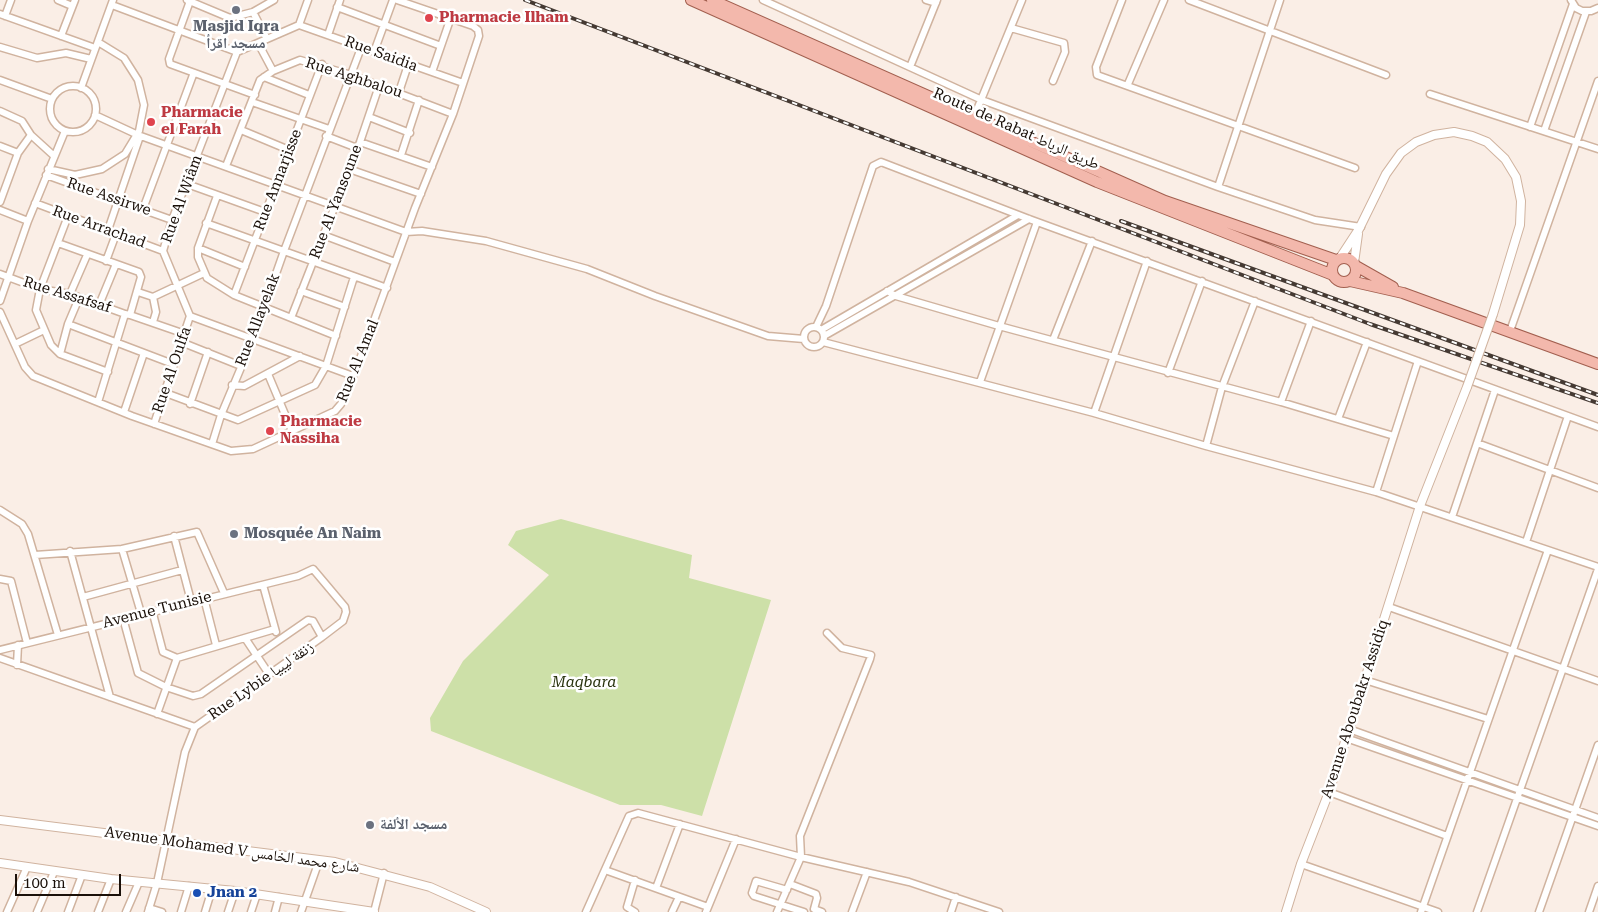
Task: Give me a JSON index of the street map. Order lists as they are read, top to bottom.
{
  "streets": {
    "main road": ["Route de Rabat طريق الرباط"],
    "street": [
      "Rue Saidia",
      "Rue Aghbalou",
      "Rue Annarjisse",
      "Rue Assirwe",
      "Rue Al Wiâm",
      "Rue Al Yansoune",
      "Rue Arrachad",
      "Rue Assafsaf",
      "Rue Allayelak",
      "Rue Al Amal",
      "Rue Al Oulfa",
      "Avenue Tunisie",
      "Rue Lybie زنقة ليبيا",
      "Avenue Aboubakr Assidiq",
      "Avenue Mohamed V شارع محمد الخامس"
    ]
  },
  "crossings": [
    ["Rue Saidia", "Rue Allayelak"],
    ["Rue Saidia", "Rue Al Amal"],
    ["Rue Aghbalou", "Rue Annarjisse"],
    ["Rue Aghbalou", "Rue Al Yansoune"],
    ["Rue Aghbalou", "Rue Allayelak"],
    ["Rue Aghbalou", "Rue Al Amal"],
    ["Rue Assirwe", "Rue Al Wiâm"],
    ["Rue Al Wiâm", "Rue Arrachad"],
    ["Rue Al Wiâm", "Rue Al Oulfa"],
    ["Rue Assafsaf", "Rue Al Oulfa"],
    ["Rue Allayelak", "Rue Al Amal"],
    ["Rue Al Amal", "Rue Al Oulfa"],
    ["Avenue Tunisie", "Rue Lybie زنقة ليبيا"]
  ],
  "parks": ["Maqbara"],
  "places": [
    "Masjid Iqra مسجد اقرأ",
    "Pharmacie Ilham",
    "Pharmacie el Farah",
    "Pharmacie Nassiha",
    "Mosquée An Naim",
    "مسجد الألفة",
    "Jnan 2"
  ],
  "scale_bar": "100 m"
}
